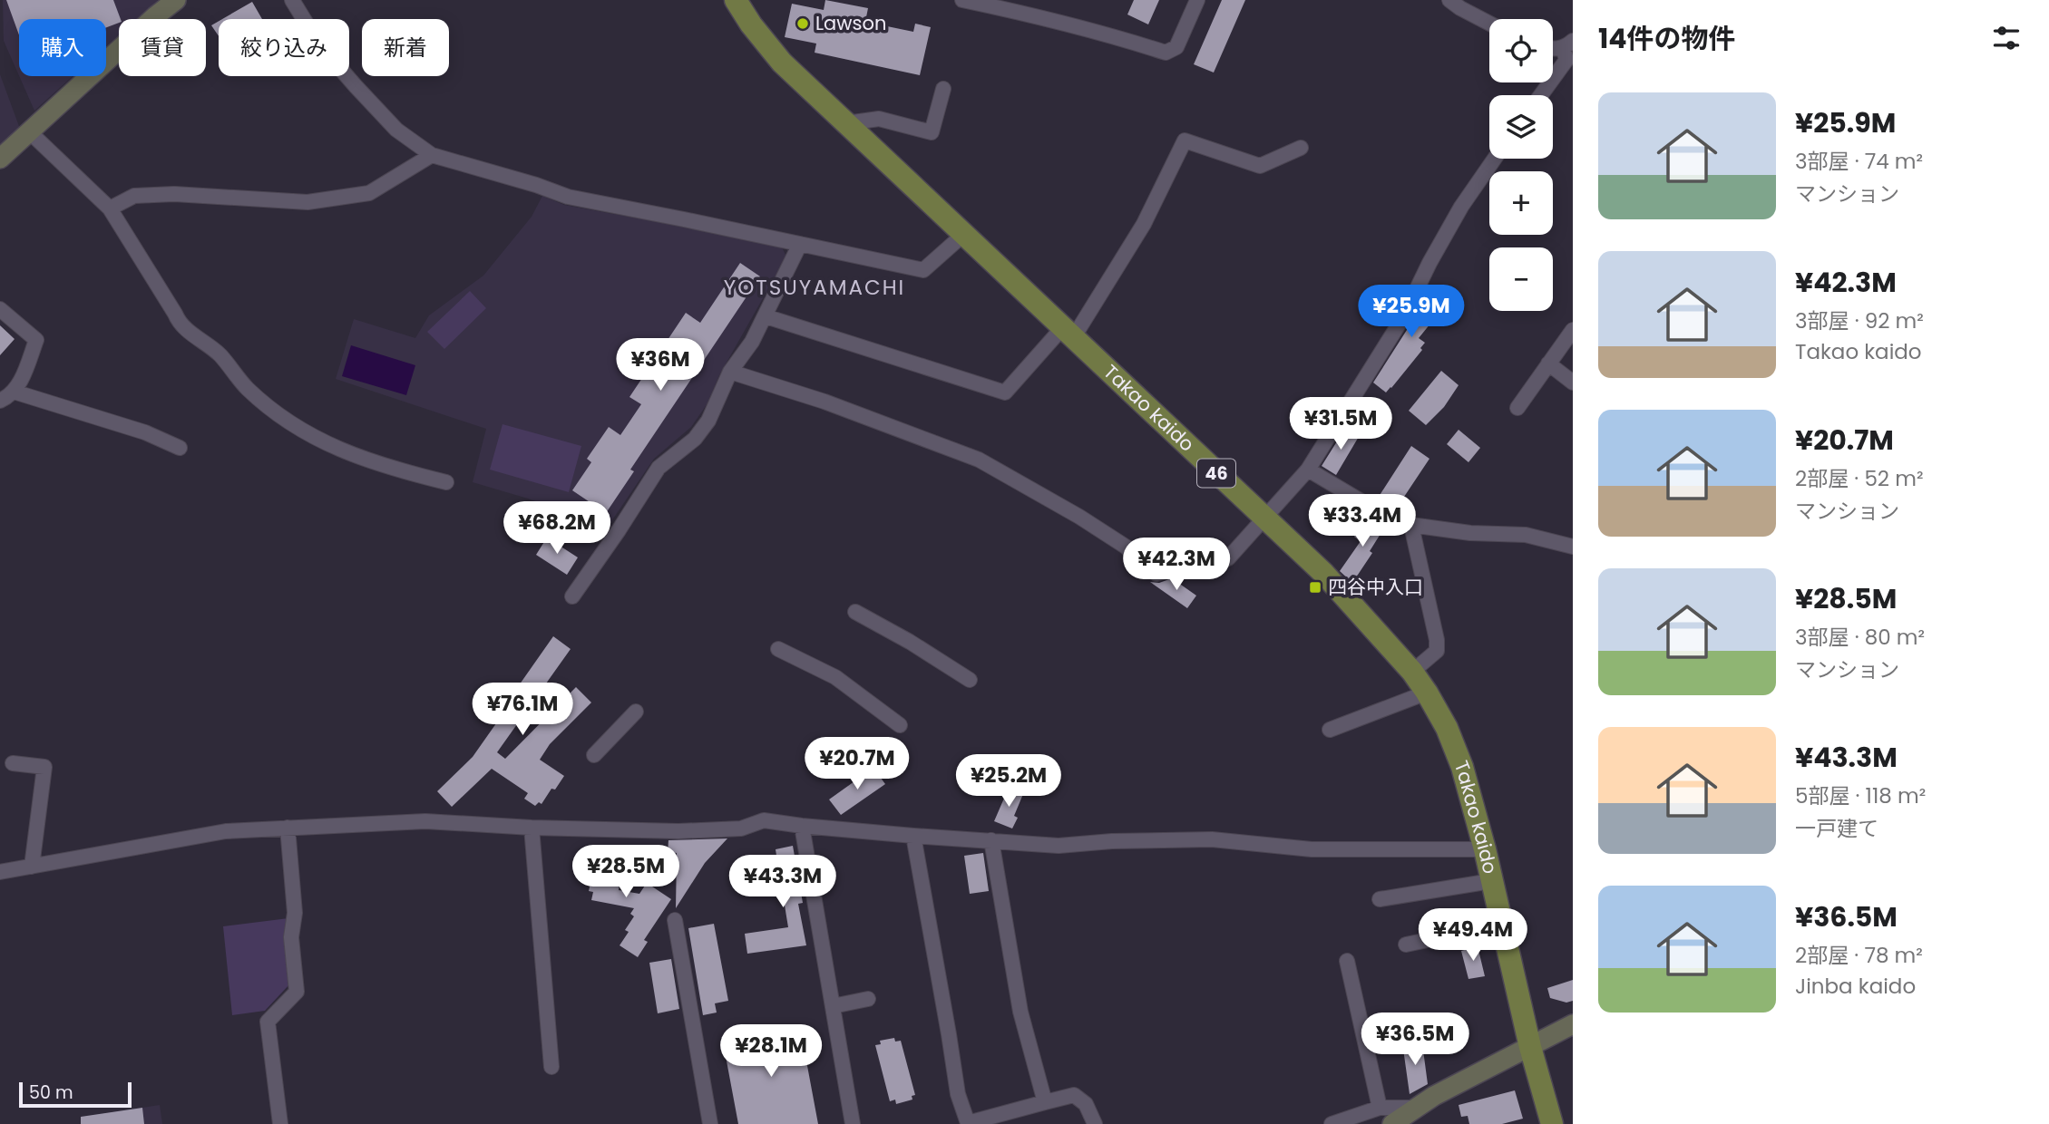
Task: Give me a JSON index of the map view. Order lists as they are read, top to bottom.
{
  "streets": {
    "main road": ["Takao kaido", "46"]
  },
  "districts": ["YOTSUYAMACHI"],
  "places": {
    "other": ["Lawson"],
    "transit": ["四谷中入口"]
  },
  "scale_bar": "50 m",
  "page": {
    "heading": "14件の物件",
    "map_buttons": ["+", "−"],
    "chip": [
      "購入",
      "賃貸",
      "絞り込み",
      "新着"
    ],
    "list": [
      {
        "name": "¥25.9M",
        "note": "3部屋 · 74 m² · マンション"
      },
      {
        "name": "¥42.3M",
        "note": "3部屋 · 92 m² · Takao kaido"
      },
      {
        "name": "¥20.7M",
        "note": "2部屋 · 52 m² · マンション"
      },
      {
        "name": "¥28.5M",
        "note": "3部屋 · 80 m² · マンション"
      },
      {
        "name": "¥43.3M",
        "note": "5部屋 · 118 m² · 一戸建て"
      },
      {
        "name": "¥36.5M",
        "note": "2部屋 · 78 m² · Jinba kaido"
      }
    ],
    "price": [
      "¥25.9M",
      "¥36M",
      "¥31.5M",
      "¥33.4M",
      "¥68.2M",
      "¥42.3M",
      "¥76.1M",
      "¥20.7M",
      "¥25.2M",
      "¥28.5M",
      "¥43.3M",
      "¥49.4M",
      "¥36.5M",
      "¥28.1M"
    ],
    "scale": "50 m"
  }
}
